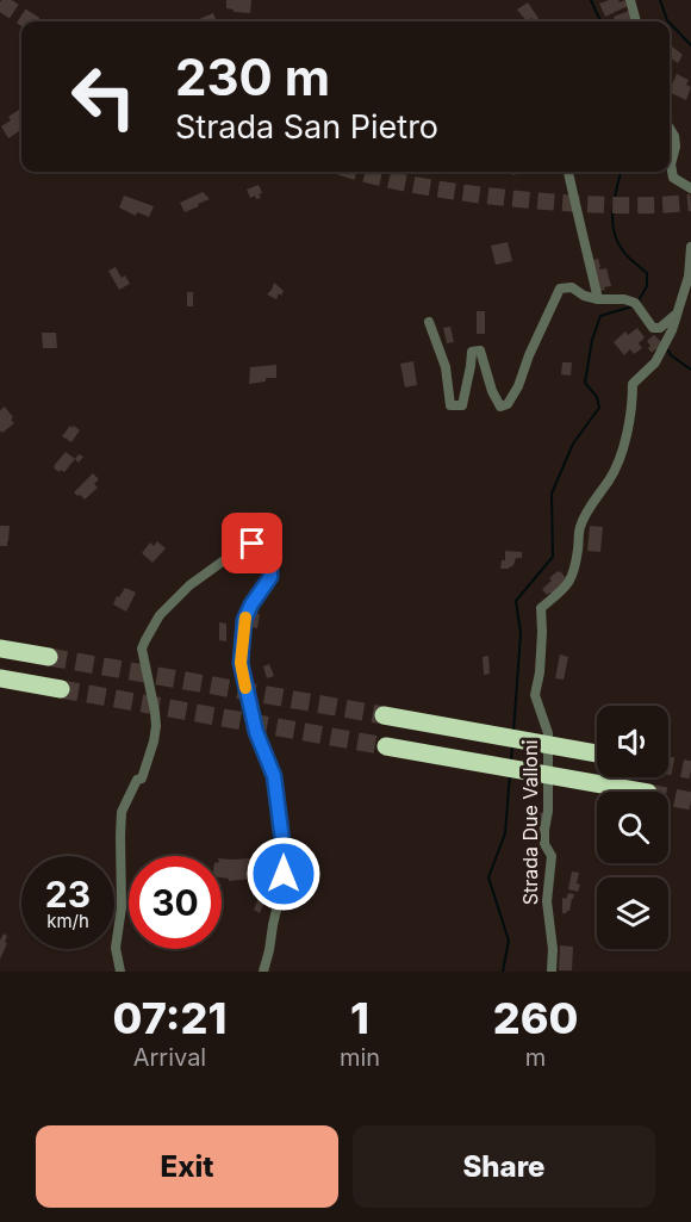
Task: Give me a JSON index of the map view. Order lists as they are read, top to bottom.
{
  "streets": {
    "street": ["Strada Due Valloni"]
  },
  "page": {
    "turn": ["230 m", "Strada San Pietro"],
    "speed": "23 km/h",
    "limit": "30",
    "eta": [
      "07:21",
      "Arrival",
      "1",
      "min",
      "260",
      "m"
    ],
    "buttons": ["Exit", "Share"]
  }
}
